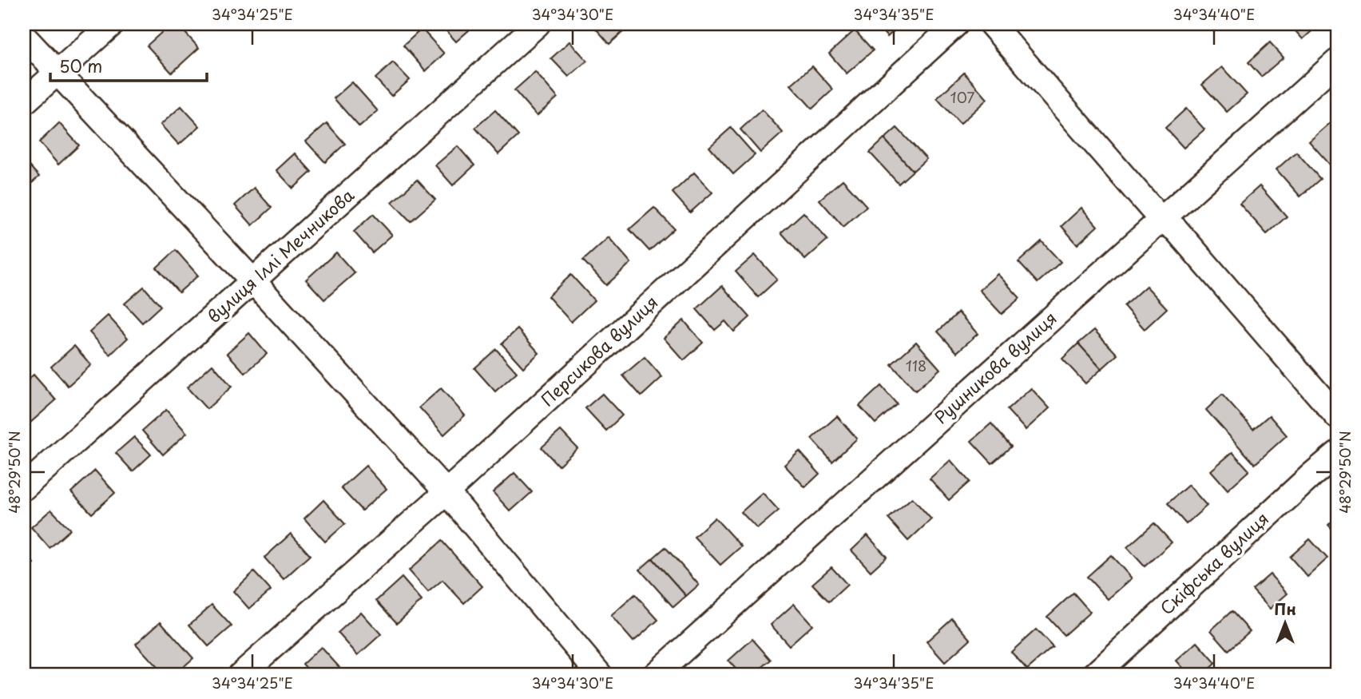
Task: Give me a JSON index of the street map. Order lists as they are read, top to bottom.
{
  "streets": {
    "street": [
      "вулиця Іллі Мечникова",
      "Персикова вулиця",
      "Рушникова вулиця",
      "Скіфська вулиця"
    ]
  },
  "house_numbers": ["107", "118"],
  "scale_bar": "50 m",
  "north": "top",
  "coordinates": [
    "34°34'25\"E",
    "34°34'30\"E",
    "34°34'35\"E",
    "34°34'40\"E",
    "48°29'50\"N"
  ]
}
